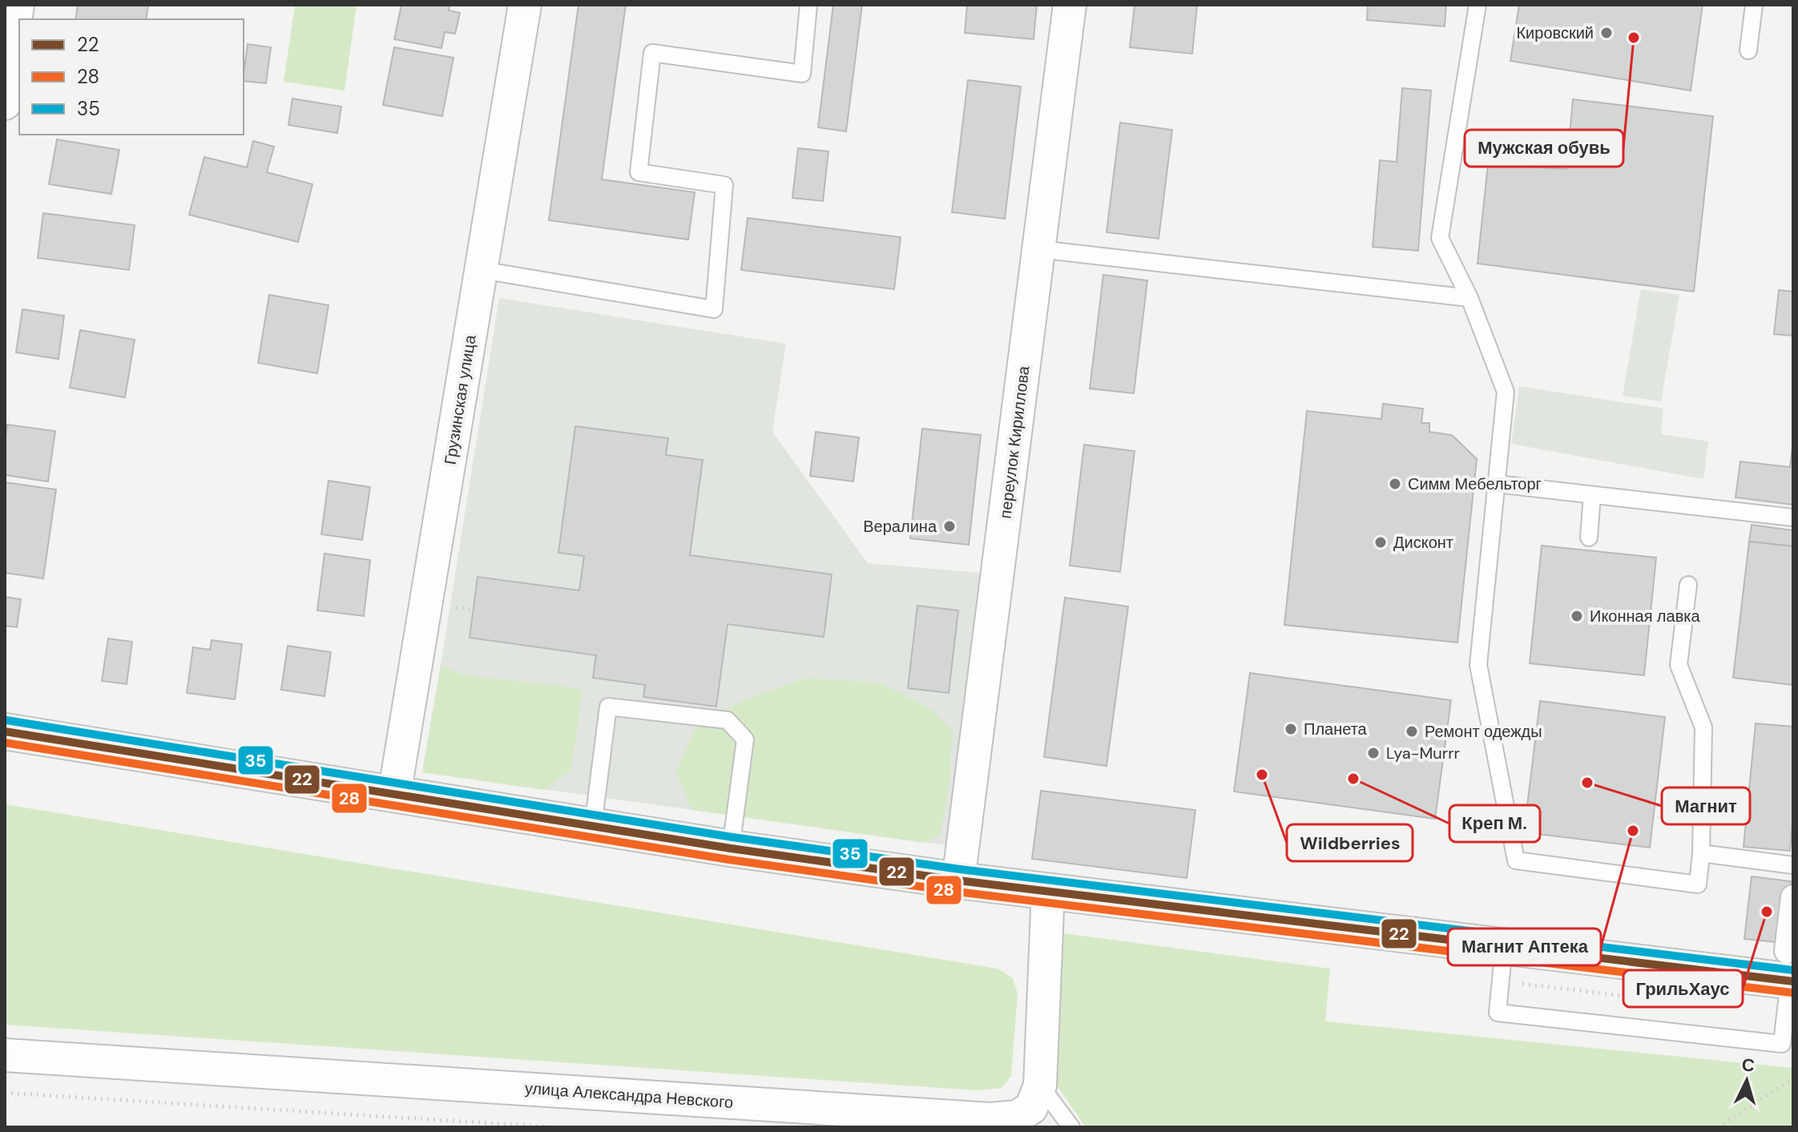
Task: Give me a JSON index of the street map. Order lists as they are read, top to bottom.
{
  "streets": {
    "street": ["Грузинская улица", "переулок Кириллова", "улица Александра Невского"]
  },
  "places": [
    "Кировский",
    "Мужская обувь",
    "Симм Мебельторг",
    "Вералина",
    "Дисконт",
    "Иконная лавка",
    "Планета",
    "Ремонт одежды",
    "Lya-Murrr",
    "Wildberries",
    "Креп М.",
    "Магнит",
    "Магнит Аптека",
    "ГрильХаус"
  ],
  "lines": ["transit line 35", "transit line 22", "transit line 28"],
  "legend": ["22", "28", "35"],
  "north": "top"
}
